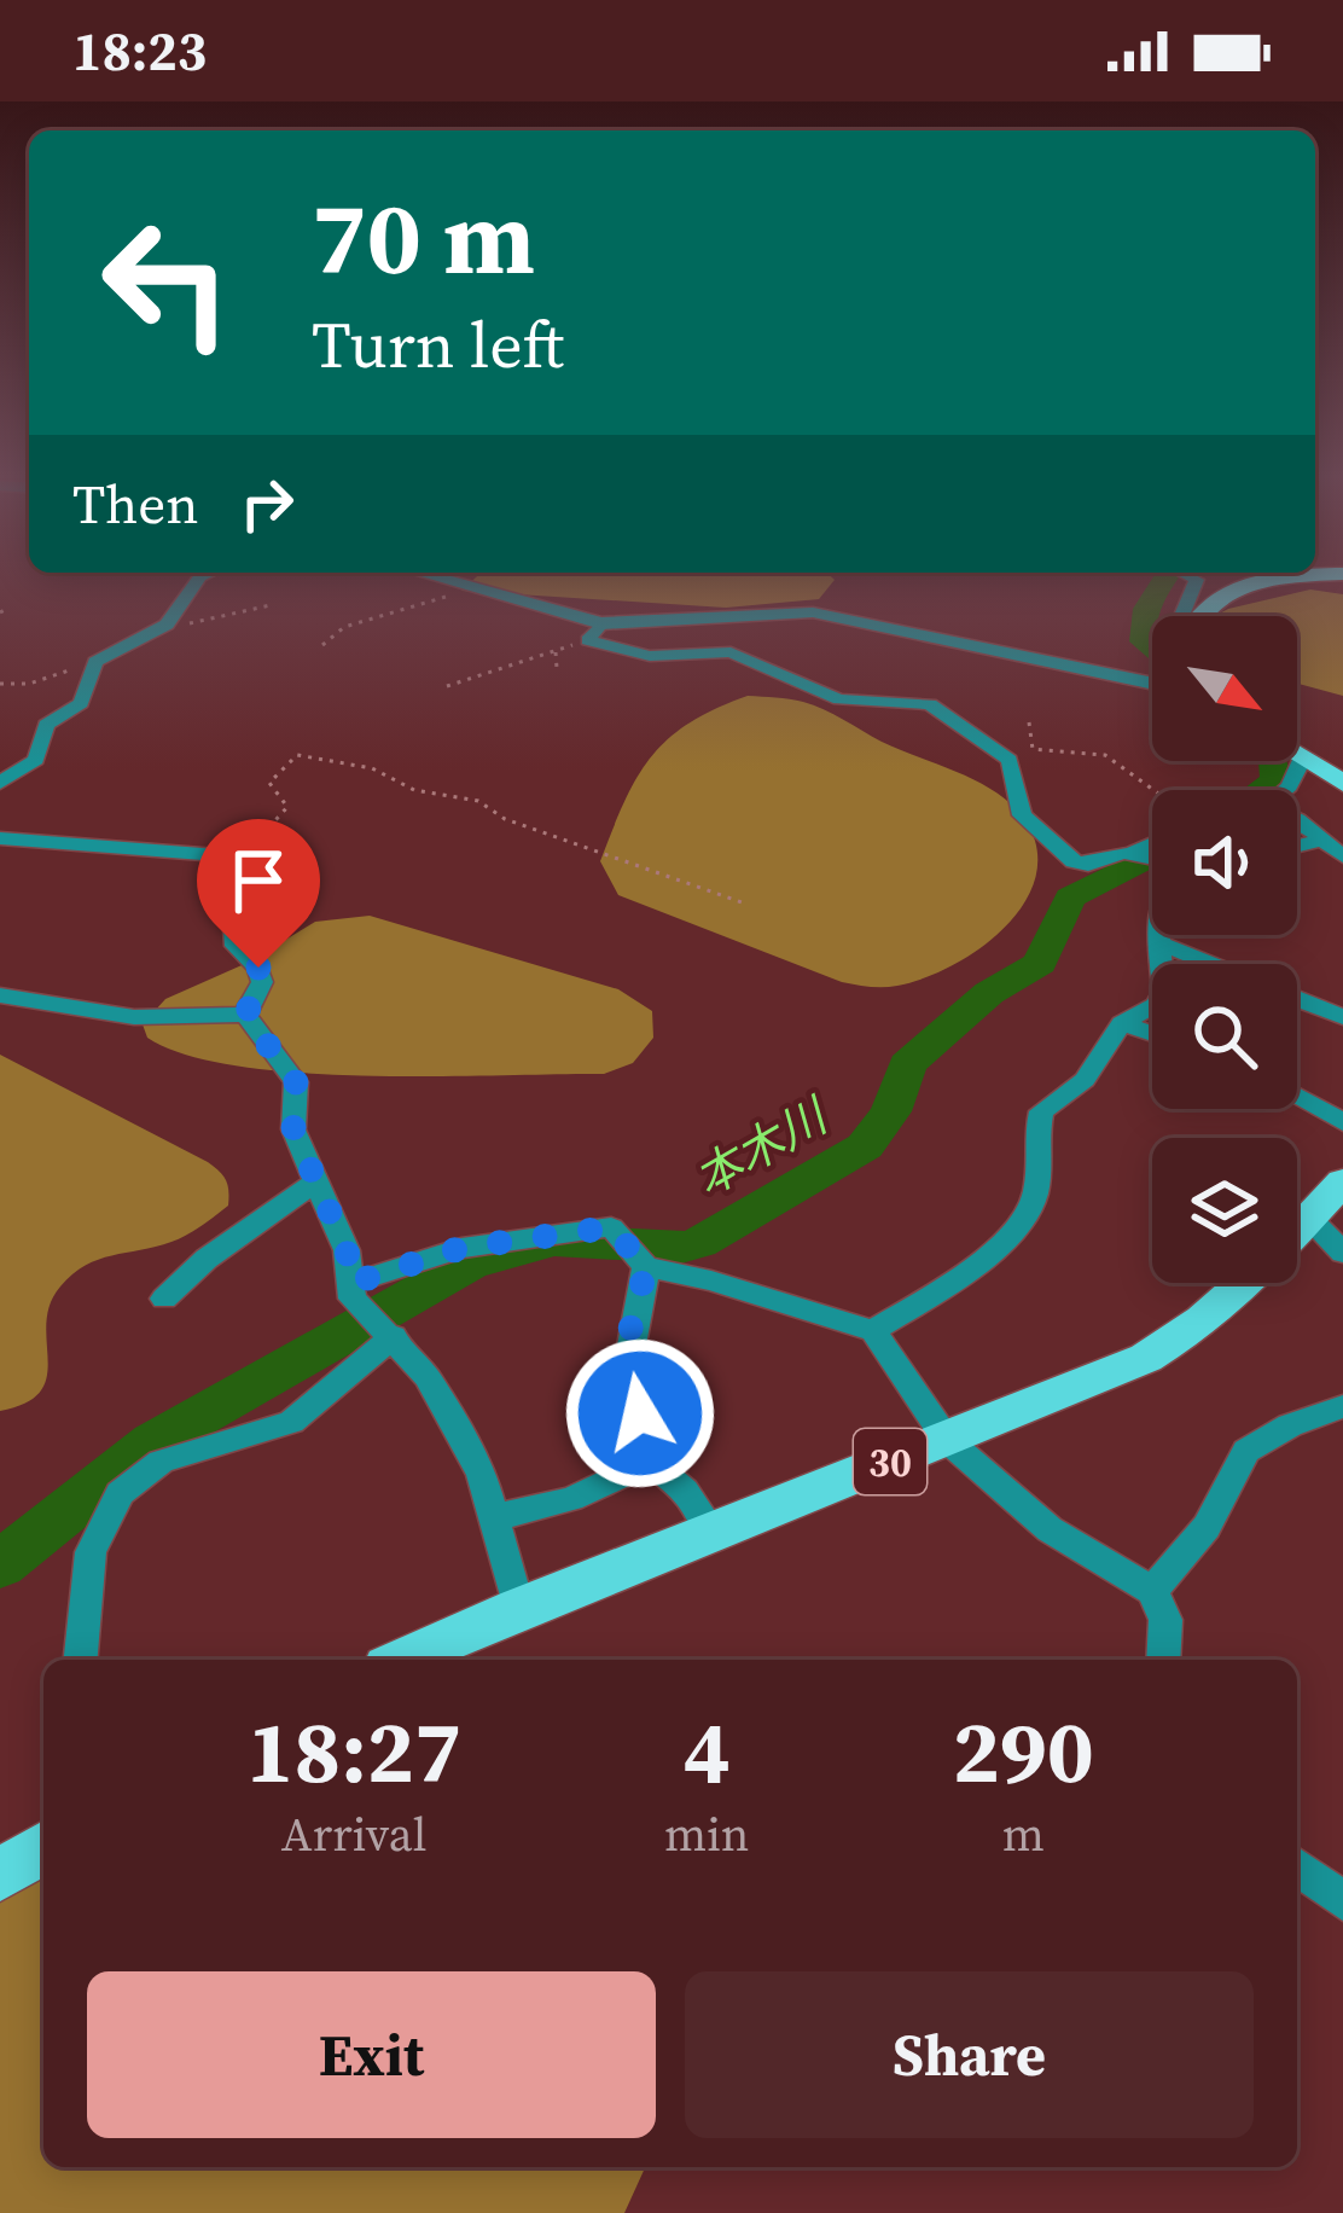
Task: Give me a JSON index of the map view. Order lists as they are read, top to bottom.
{
  "streets": {
    "main road": ["30"]
  },
  "water": ["本木川"],
  "north": "bottom right",
  "page": {
    "status": "18:23",
    "turn": ["70 m", "Turn left"],
    "then": "Then",
    "eta": [
      "18:27",
      "Arrival",
      "4",
      "min",
      "290",
      "m"
    ],
    "buttons": ["Exit", "Share"]
  }
}
